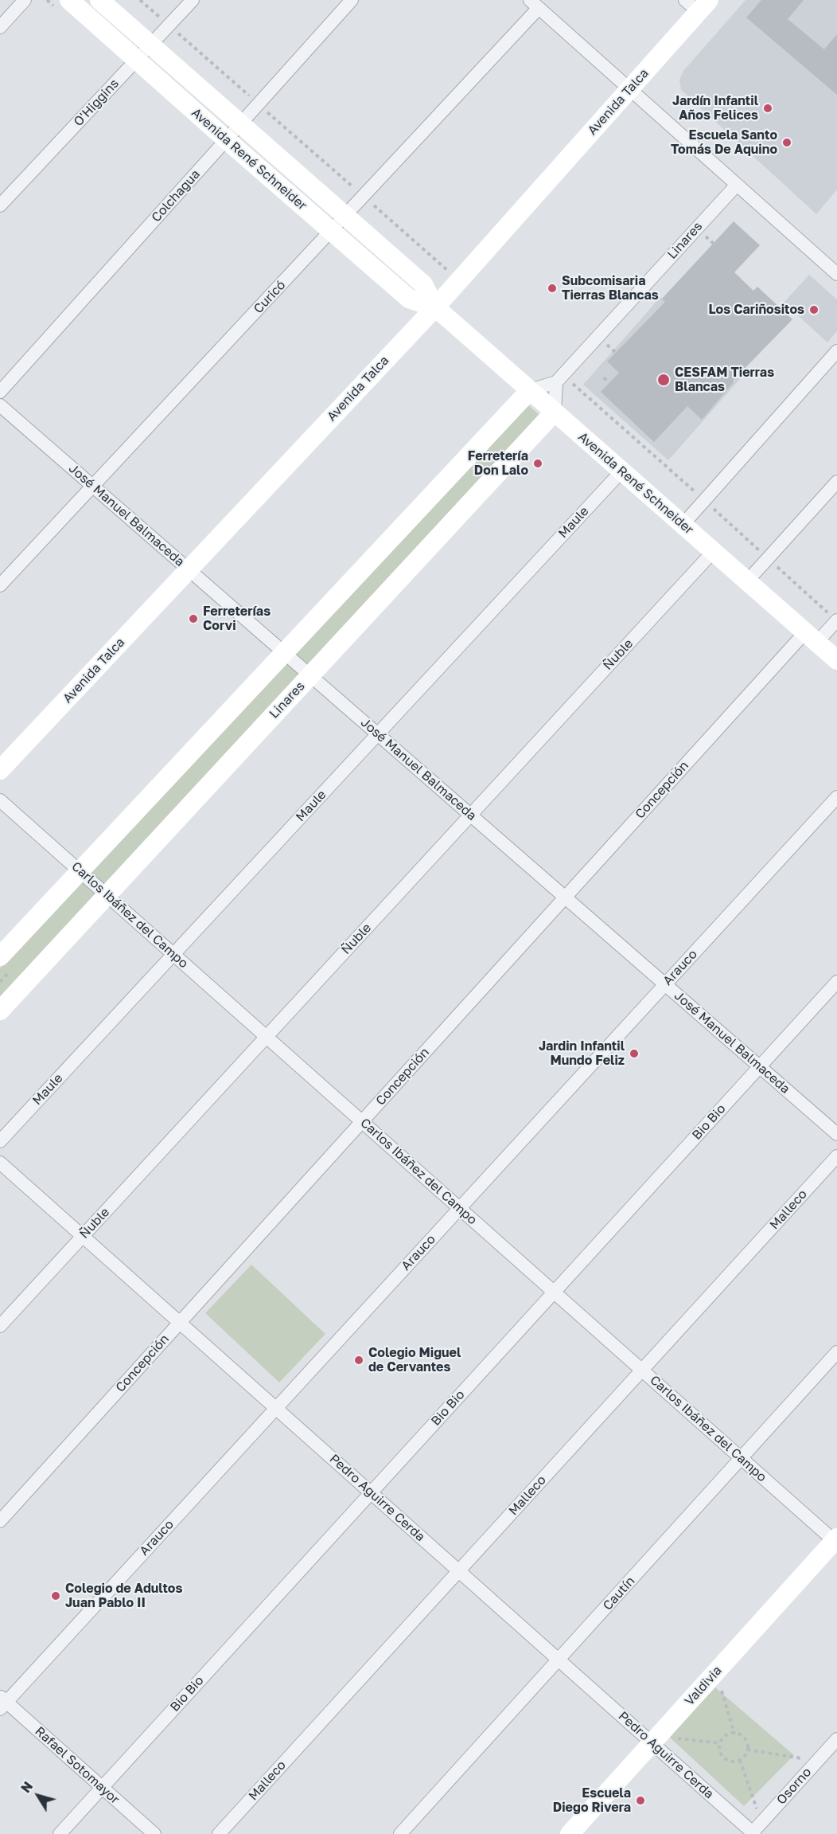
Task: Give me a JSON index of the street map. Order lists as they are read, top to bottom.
{
  "streets": {
    "main road": [
      "Avenida Talca",
      "Avenida René Schneider",
      "Linares",
      "Valdivia"
    ],
    "street": [
      "O'Higgins",
      "Colchagua",
      "Curicó",
      "José Manuel Balmaceda",
      "Maule",
      "Ñuble",
      "Concepción",
      "Carlos Ibáñez del Campo",
      "Arauco",
      "Bio Bio",
      "Malleco",
      "Pedro Aguirre Cerda",
      "Cautín",
      "Rafael Sotomayor",
      "Osorno"
    ]
  },
  "crossings": [
    ["Avenida Talca", "Avenida René Schneider"],
    ["Avenida Talca", "José Manuel Balmaceda"],
    ["O'Higgins", "Avenida René Schneider"],
    ["Avenida René Schneider", "Colchagua"],
    ["Avenida René Schneider", "Linares"],
    ["Avenida René Schneider", "Curicó"],
    ["Avenida René Schneider", "Maule"],
    ["Avenida René Schneider", "Ñuble"],
    ["Avenida René Schneider", "Concepción"],
    ["Linares", "José Manuel Balmaceda"],
    ["Linares", "Carlos Ibáñez del Campo"],
    ["Curicó", "José Manuel Balmaceda"],
    ["José Manuel Balmaceda", "Maule"],
    ["José Manuel Balmaceda", "Ñuble"],
    ["José Manuel Balmaceda", "Concepción"],
    ["José Manuel Balmaceda", "Arauco"],
    ["José Manuel Balmaceda", "Bio Bio"],
    ["Maule", "Carlos Ibáñez del Campo"],
    ["Ñuble", "Carlos Ibáñez del Campo"],
    ["Ñuble", "Pedro Aguirre Cerda"],
    ["Concepción", "Carlos Ibáñez del Campo"],
    ["Concepción", "Pedro Aguirre Cerda"],
    ["Carlos Ibáñez del Campo", "Arauco"],
    ["Carlos Ibáñez del Campo", "Bio Bio"],
    ["Carlos Ibáñez del Campo", "Malleco"],
    ["Carlos Ibáñez del Campo", "Cautín"],
    ["Carlos Ibáñez del Campo", "Valdivia"],
    ["Arauco", "Pedro Aguirre Cerda"],
    ["Arauco", "Rafael Sotomayor"],
    ["Bio Bio", "Pedro Aguirre Cerda"],
    ["Bio Bio", "Rafael Sotomayor"],
    ["Malleco", "Pedro Aguirre Cerda"],
    ["Pedro Aguirre Cerda", "Cautín"],
    ["Pedro Aguirre Cerda", "Valdivia"],
    ["Pedro Aguirre Cerda", "Osorno"]
  ],
  "places": [
    "Jardín Infantil Años Felices",
    "Escuela Santo Tomás De Aquino",
    "Subcomisaria Tierras Blancas",
    "Los Cariñositos",
    "CESFAM Tierras Blancas",
    "Ferretería Don Lalo",
    "Ferreterías Corvi",
    "Jardin Infantil Mundo Feliz",
    "Colegio Miguel de Cervantes",
    "Colegio de Adultos Juan Pablo II",
    "Escuela Diego Rivera"
  ],
  "north": "top left"
}
